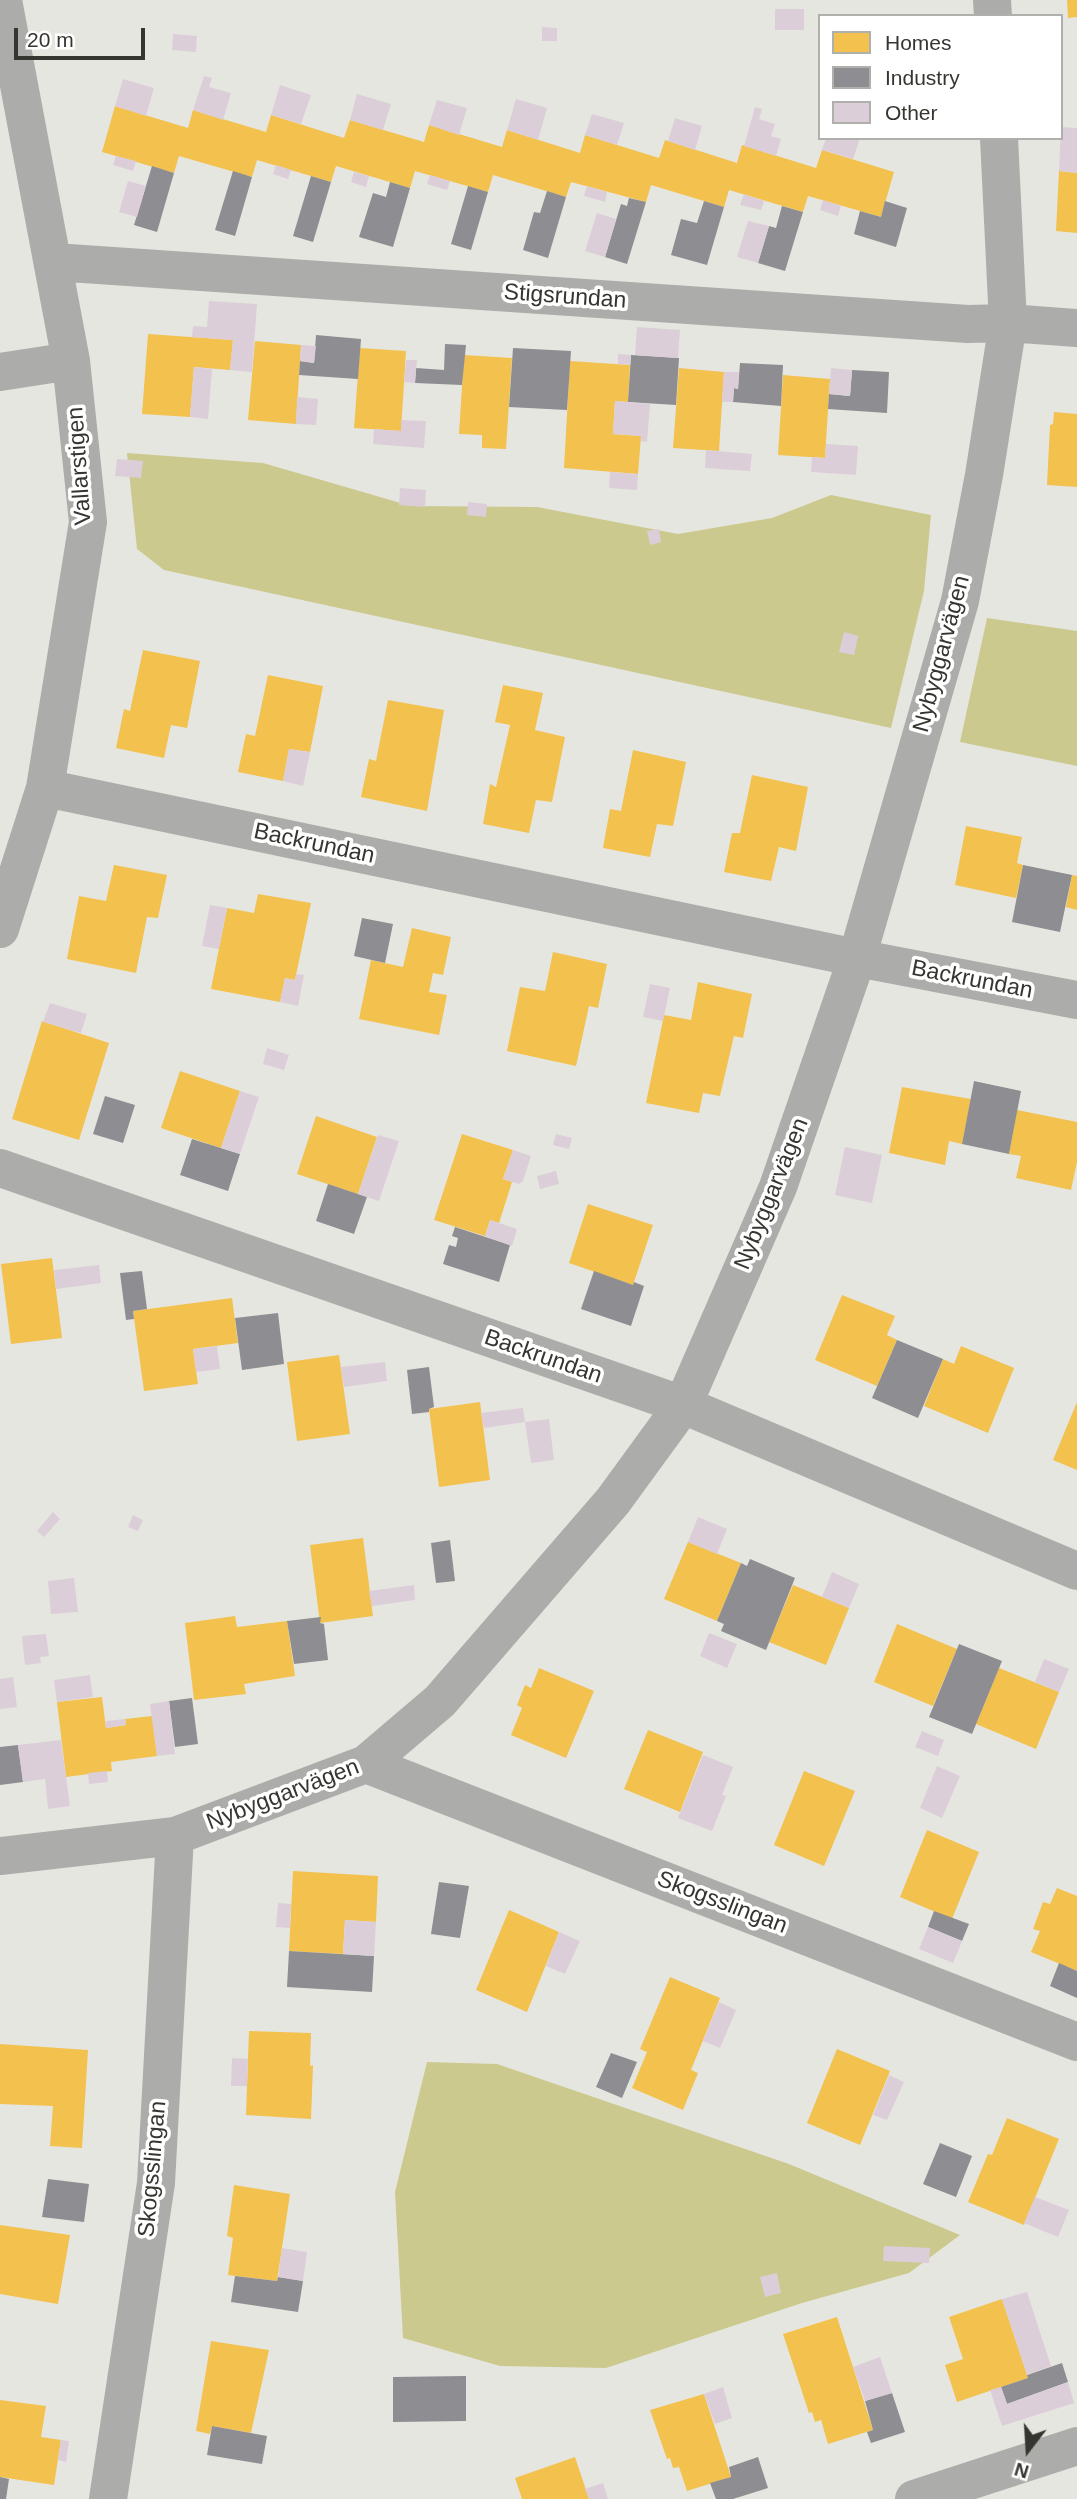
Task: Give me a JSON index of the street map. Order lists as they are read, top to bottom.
{
  "streets": {
    "street": [
      "Stigsrundan",
      "Vallarstigen",
      "Nybyggarvägen",
      "Backrundan",
      "Skogsslingan"
    ]
  },
  "crossings": [
    ["Stigsrundan", "Vallarstigen"],
    ["Stigsrundan", "Nybyggarvägen"],
    ["Vallarstigen", "Backrundan"],
    ["Nybyggarvägen", "Backrundan"],
    ["Nybyggarvägen", "Skogsslingan"]
  ],
  "legend": ["Homes", "Industry", "Other"],
  "scale_bar": "20 m",
  "north": "bottom"
}
